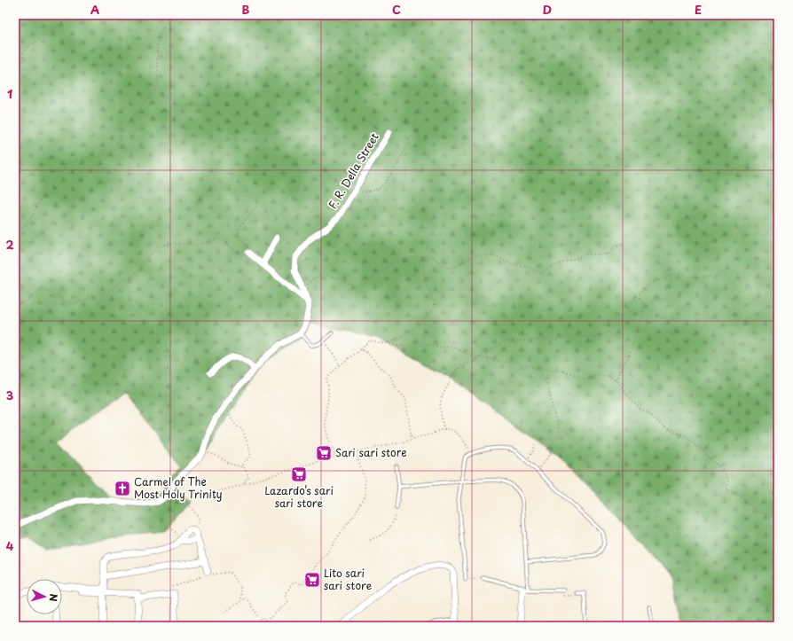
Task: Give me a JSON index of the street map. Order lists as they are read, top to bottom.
{
  "streets": {
    "street": ["F. R. Della Street"]
  },
  "places": {
    "supermarket": ["Sari sari store", "Lazardo’s sari sari store", "Lito sari sari store"],
    "church": ["Carmel of The Most Holy Trinity"]
  },
  "north": "right",
  "grid": {
    "columns": [
      "A",
      "B",
      "C",
      "D",
      "E"
    ],
    "rows": [
      "1",
      "2",
      "3",
      "4"
    ]
  }
}
